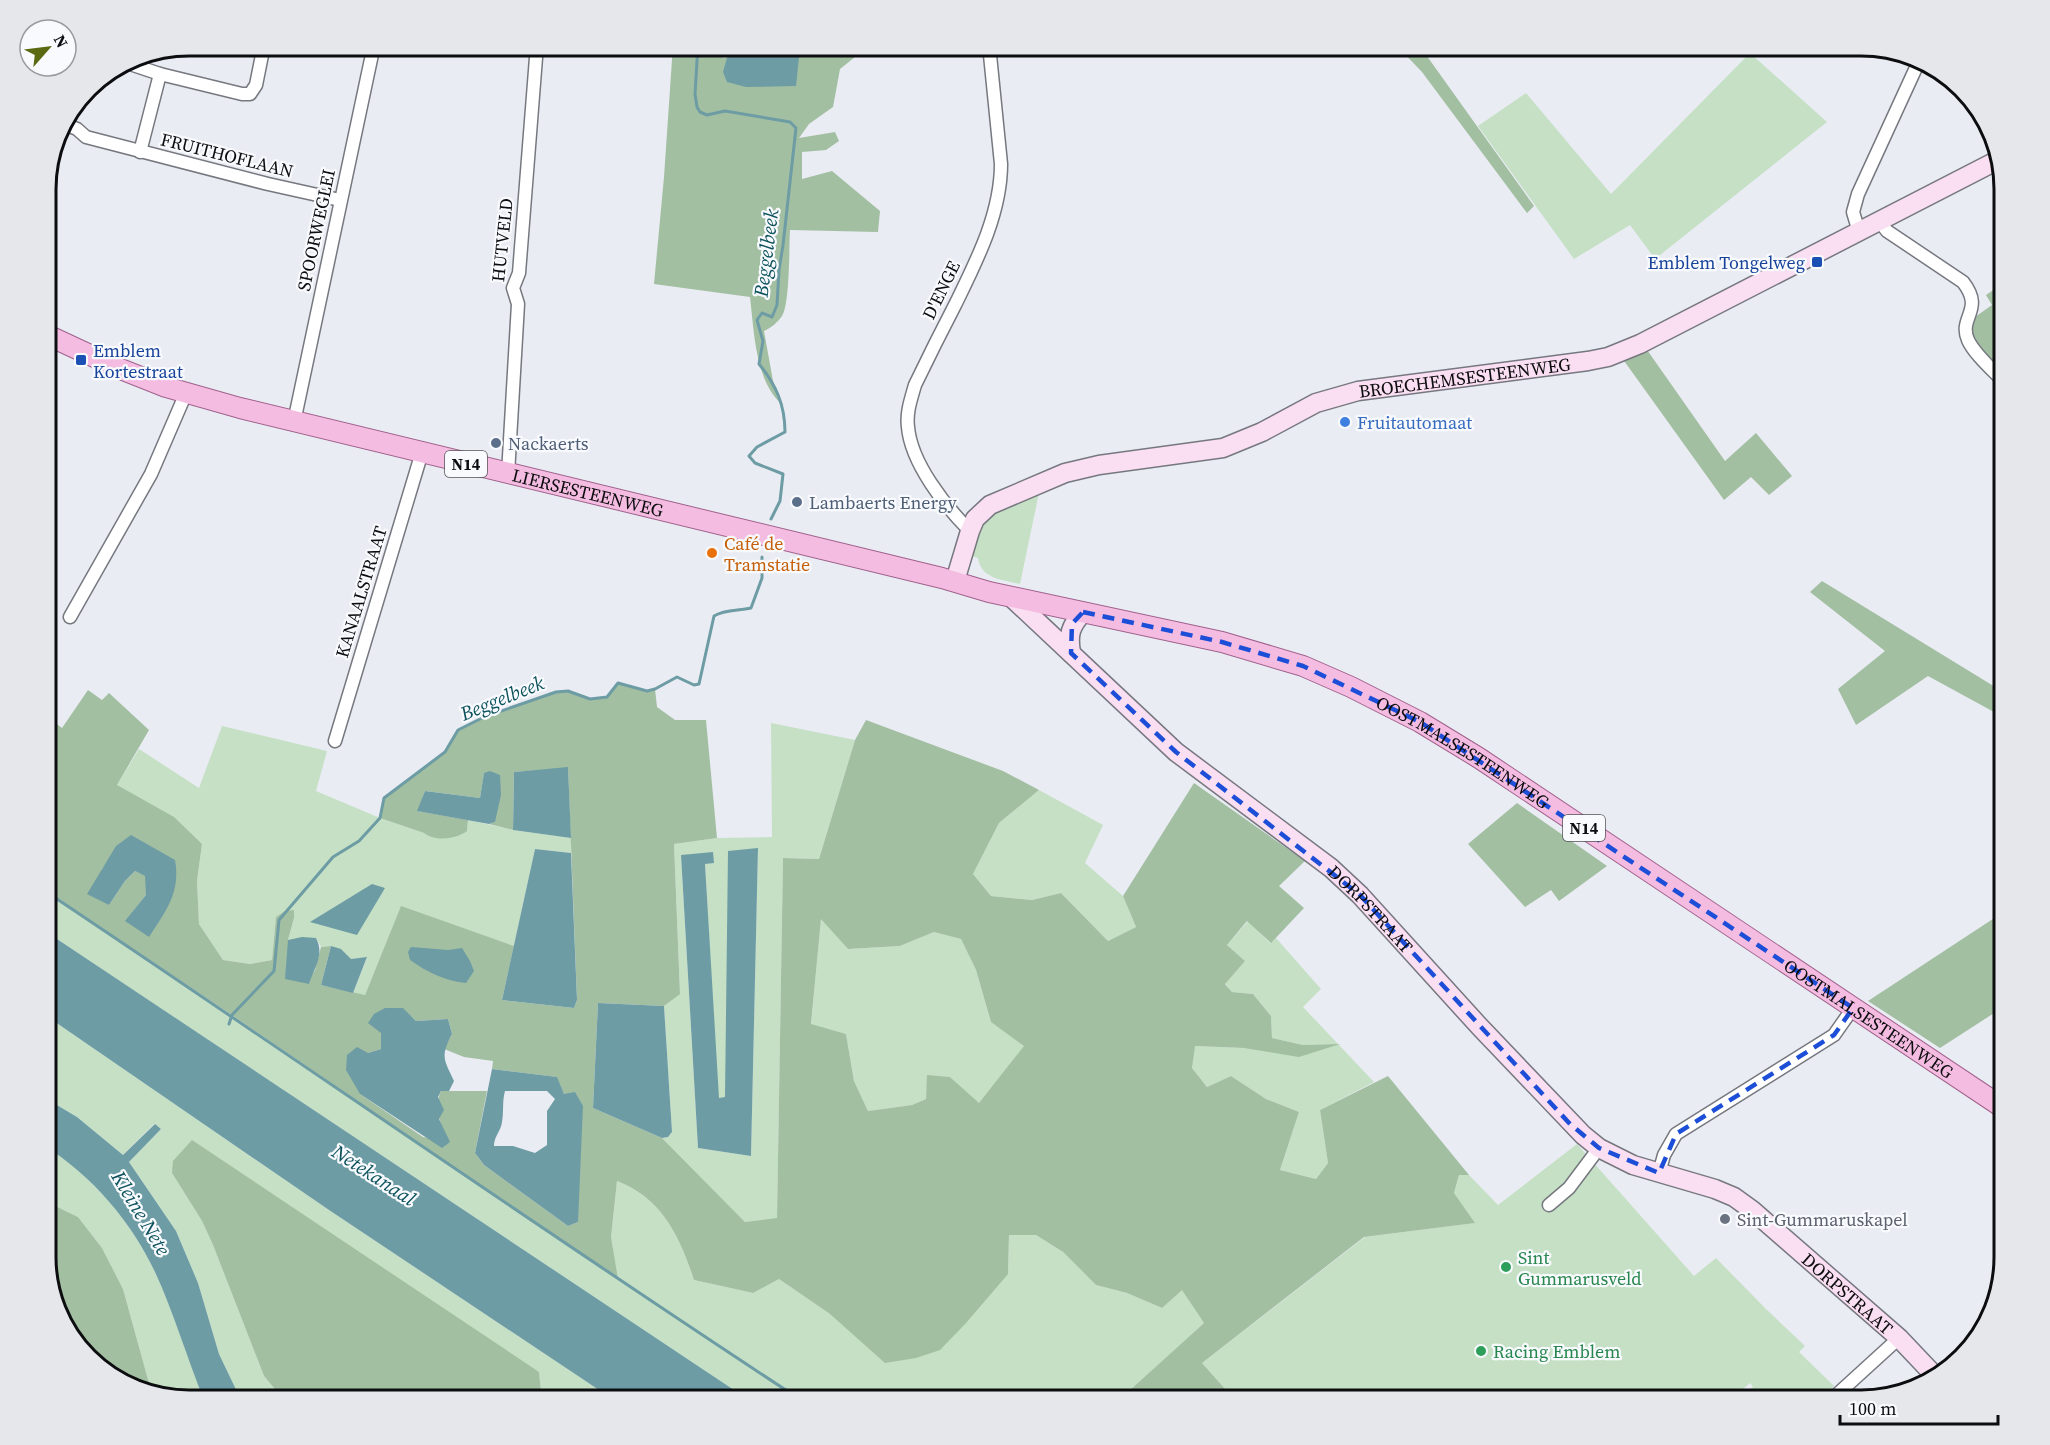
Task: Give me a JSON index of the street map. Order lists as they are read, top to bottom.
{
  "streets": {
    "main road": ["N14", "LIERSESTEENWEG", "OOSTMALSESTEENWEG"],
    "street": [
      "FRUITHOFLAAN",
      "SPOORWEGLEI",
      "HUTVELD",
      "D'ENGE",
      "BROECHEMSESTEENWEG",
      "KANAALSTRAAT",
      "DORPSTRAAT"
    ]
  },
  "crossings": [
    ["FRUITHOFLAAN", "SPOORWEGLEI"],
    ["SPOORWEGLEI", "LIERSESTEENWEG"],
    ["HUTVELD", "LIERSESTEENWEG"],
    ["D'ENGE", "BROECHEMSESTEENWEG"],
    ["BROECHEMSESTEENWEG", "LIERSESTEENWEG"],
    ["BROECHEMSESTEENWEG", "OOSTMALSESTEENWEG"],
    ["LIERSESTEENWEG", "KANAALSTRAAT"],
    ["LIERSESTEENWEG", "OOSTMALSESTEENWEG"],
    ["OOSTMALSESTEENWEG", "DORPSTRAAT"]
  ],
  "water": ["Beggelbeek", "Netekanaal", "Kleine Nete"],
  "places": {
    "transit": ["Emblem Tongelweg", "Emblem Kortestraat"],
    "other": [
      "Fruitautomaat",
      "Nackaerts",
      "Lambaerts Energy",
      "Café de Tramstatie",
      "Sint-Gummaruskapel",
      "Sint Gummarusveld",
      "Racing Emblem"
    ]
  },
  "scale_bar": "100 m",
  "north": "top right"
}
